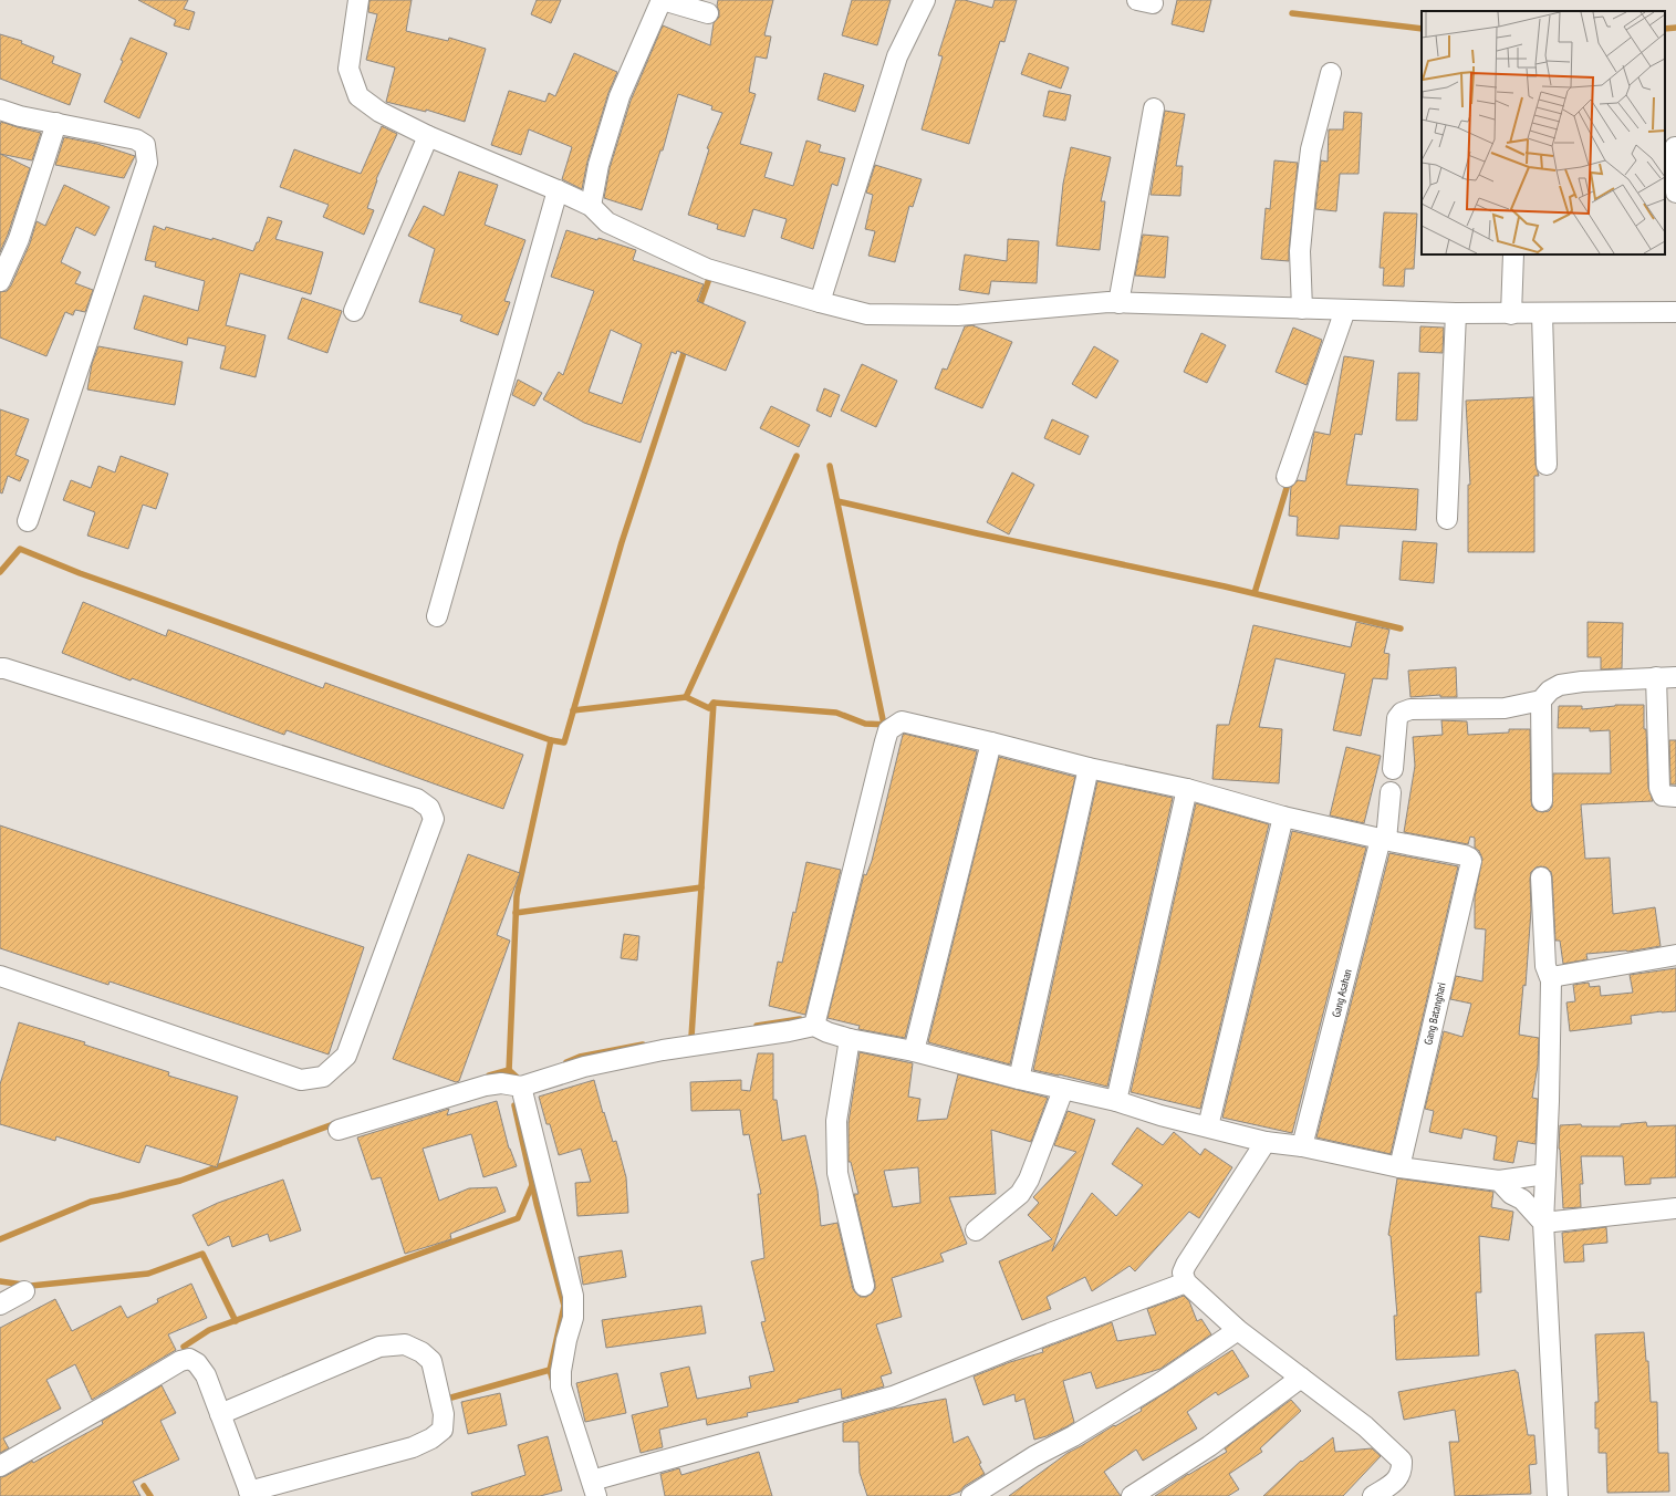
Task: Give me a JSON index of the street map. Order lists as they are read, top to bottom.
{
  "streets": {
    "street": ["Gang Asahan", "Gang Batanghari"]
  },
  "crossings": [
    ["Gang Asahan", "Gang Batanghari"]
  ]
}
